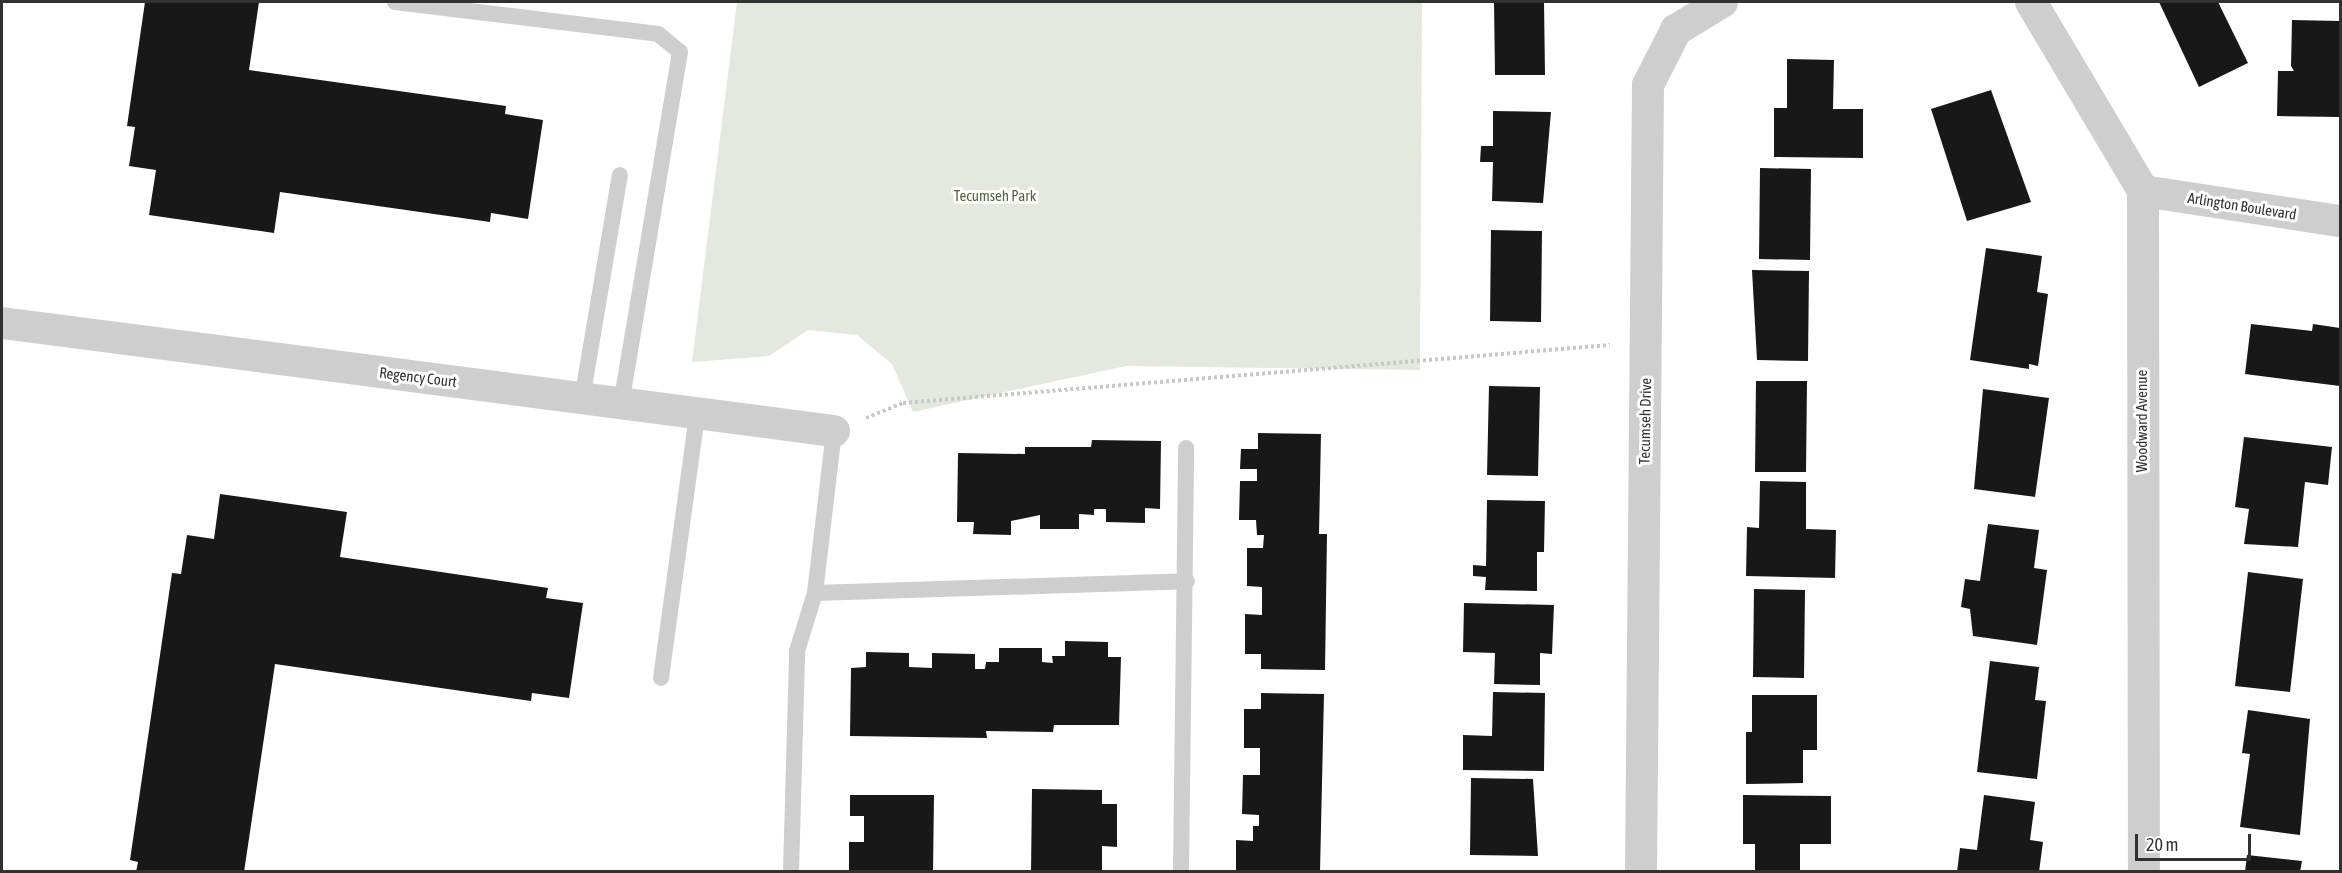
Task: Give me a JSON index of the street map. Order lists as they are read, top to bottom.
{
  "streets": {
    "street": [
      "Arlington Boulevard",
      "Regency Court",
      "Tecumseh Drive",
      "Woodward Avenue"
    ]
  },
  "crossings": [
    ["Arlington Boulevard", "Woodward Avenue"]
  ],
  "parks": ["Tecumseh Park"],
  "scale_bar": "20 m"
}
